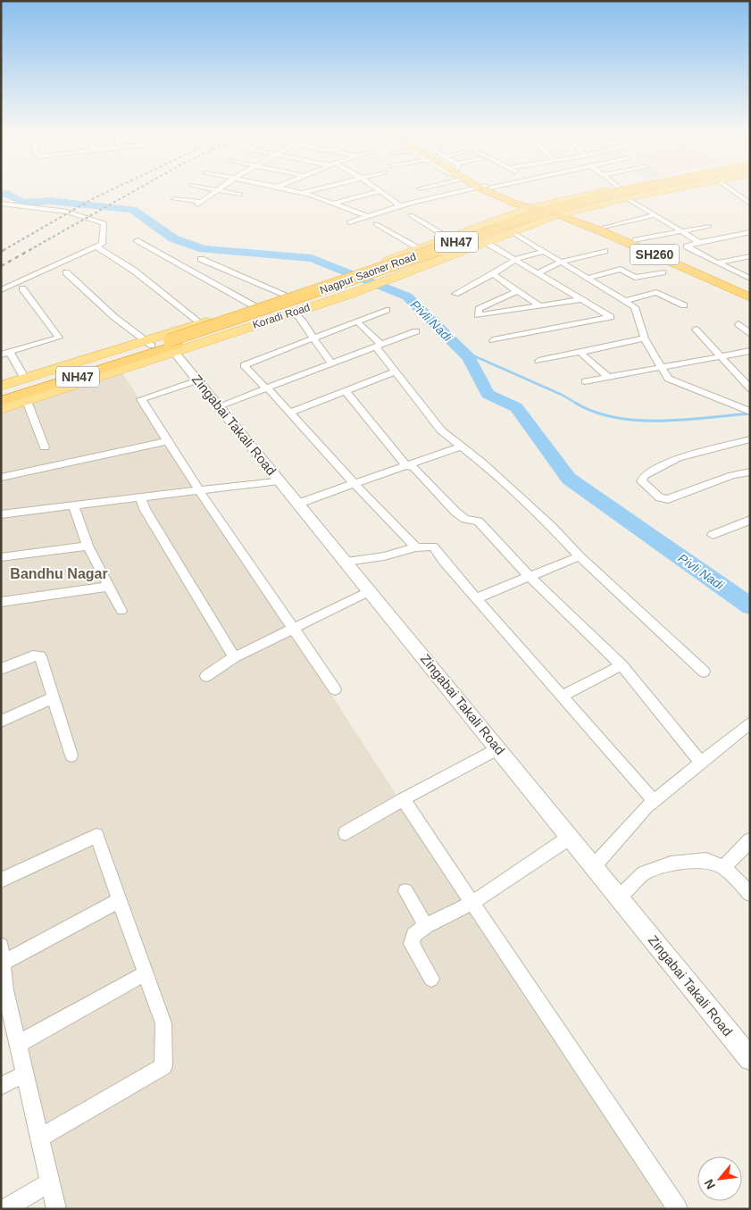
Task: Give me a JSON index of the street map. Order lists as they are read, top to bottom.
{
  "streets": {
    "highway": [
      "NH47",
      "SH260",
      "Nagpur Saoner Road",
      "Koradi Road"
    ],
    "street": ["Zingabai Takali Road"]
  },
  "crossings": [
    ["NH47", "SH260"],
    ["NH47", "Koradi Road"],
    ["SH260", "Koradi Road"],
    ["Nagpur Saoner Road", "Koradi Road"],
    ["Nagpur Saoner Road", "Zingabai Takali Road"],
    ["Koradi Road", "Zingabai Takali Road"]
  ],
  "districts": ["Bandhu Nagar"],
  "water": ["Pivli Nadi"],
  "north": "bottom left"
}
